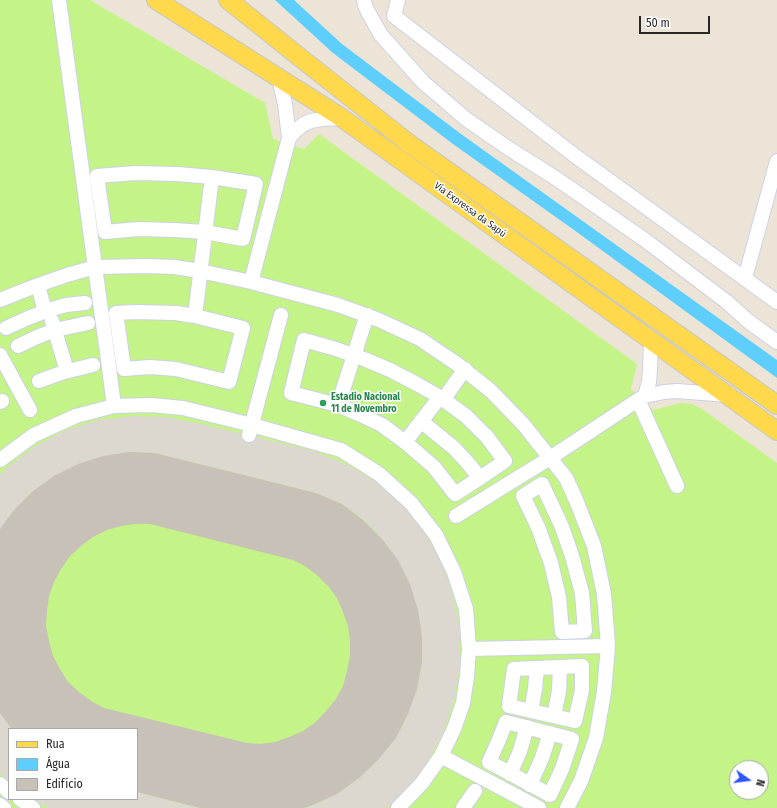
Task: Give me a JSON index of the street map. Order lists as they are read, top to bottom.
{
  "streets": {
    "main road": ["Via Expressa da Sapú"]
  },
  "places": ["Estadio Nacional 11 de Novembro"],
  "legend": ["Rua", "Água", "Edifício"],
  "scale_bar": "50 m",
  "north": "right"
}
